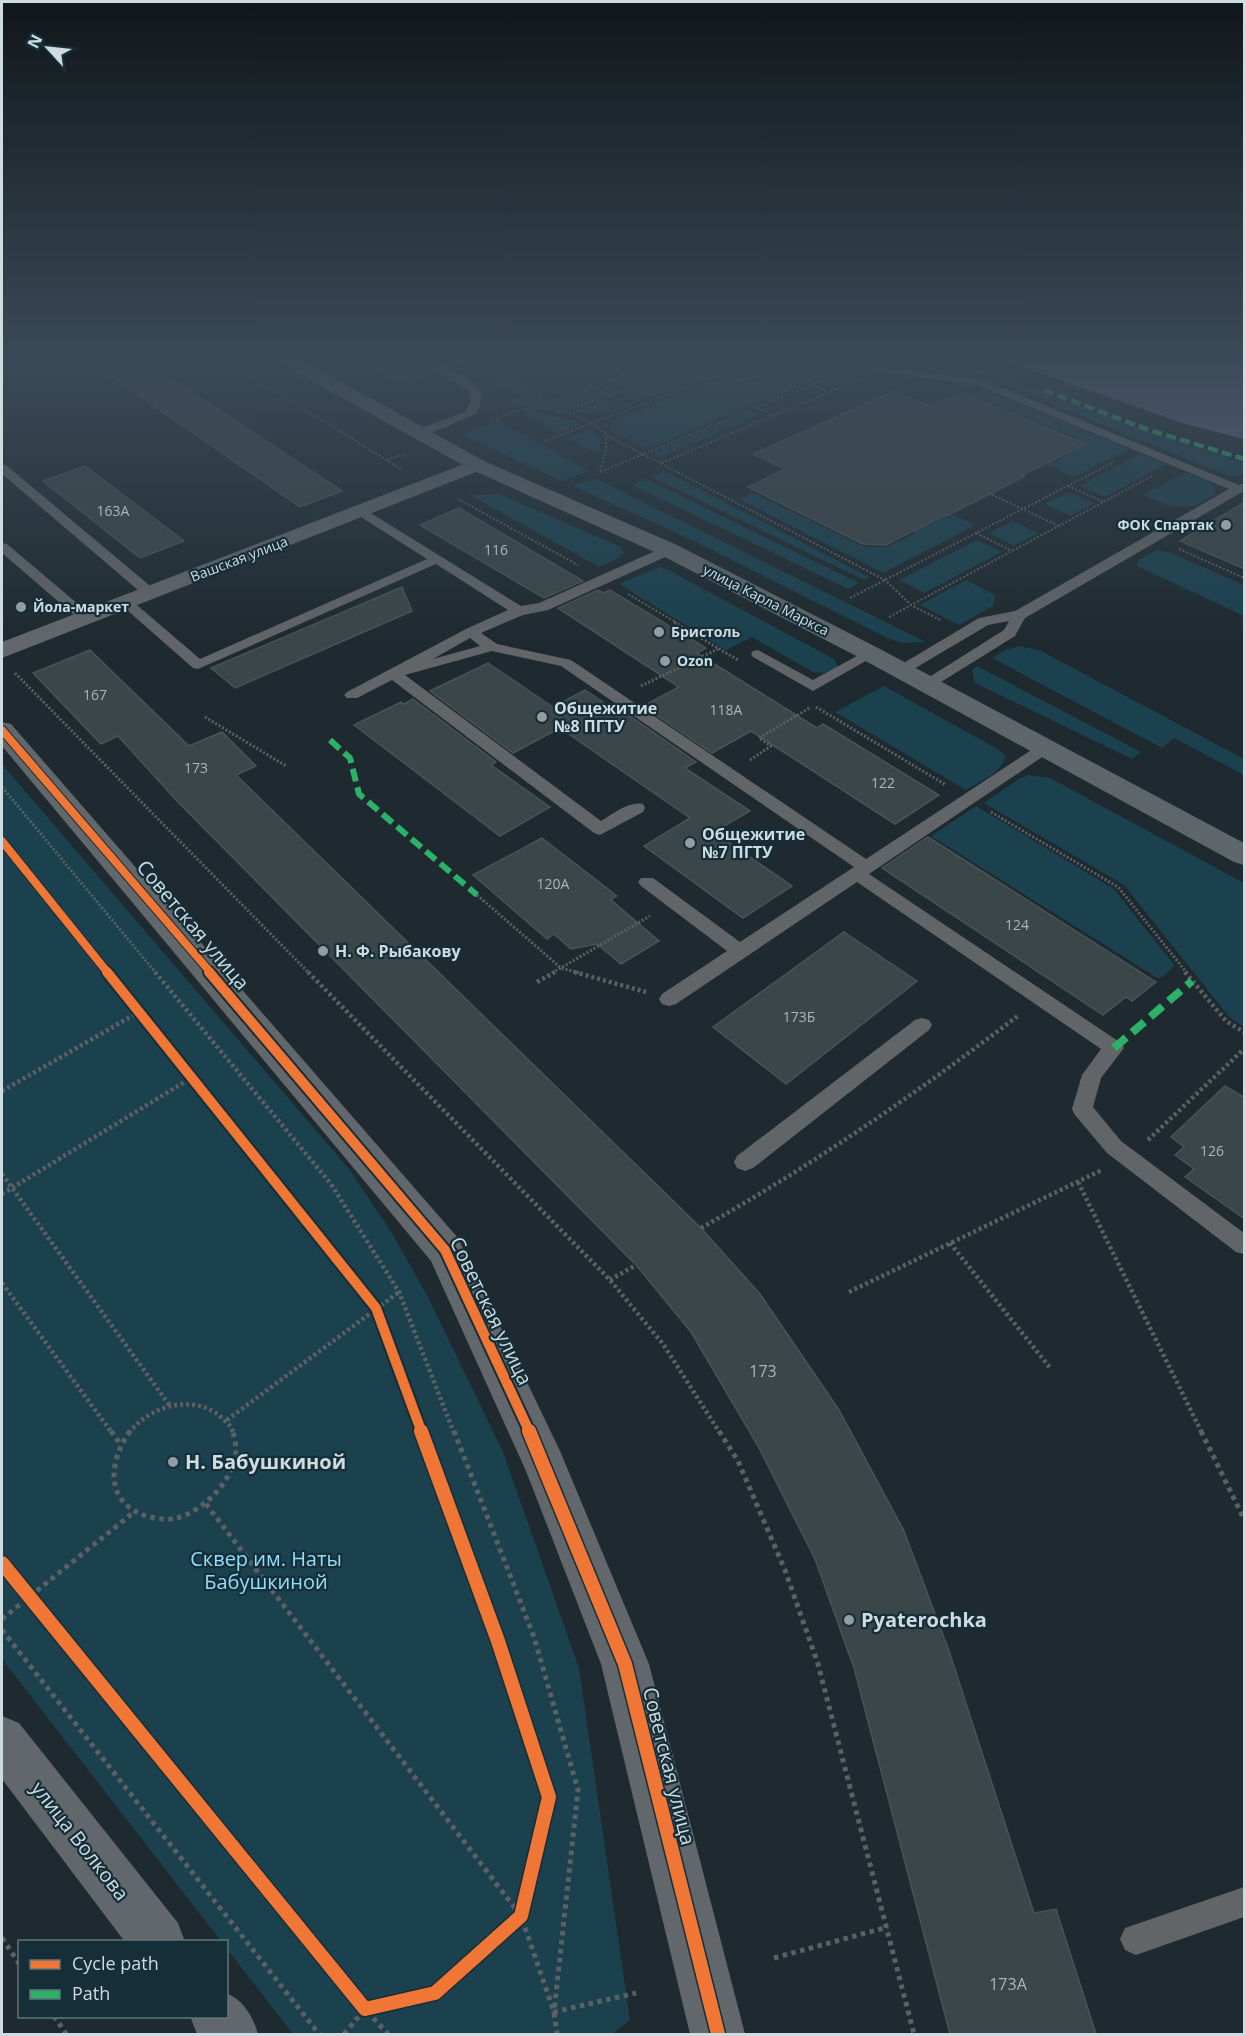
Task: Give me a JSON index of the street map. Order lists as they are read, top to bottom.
{
  "streets": {
    "main road": ["улица Карла Маркса"],
    "street": ["Вашская улица", "Советская улица", "улица Волкова"]
  },
  "crossings": [
    ["Вашская улица", "улица Карла Маркса"]
  ],
  "parks": ["Сквер им. Наты Бабушкиной"],
  "places": [
    "ФОК Спартак",
    "Йола-маркет",
    "Бристоль",
    "Ozon",
    "Общежитие №8 ПГТУ",
    "Общежитие №7 ПГТУ",
    "Н. Ф. Рыбакову",
    "Н. Бабушкиной",
    "Pyaterochka"
  ],
  "house_numbers": [
    "163А",
    "116",
    "167",
    "118А",
    "173",
    "122",
    "120А",
    "124",
    "173Б",
    "126",
    "173",
    "173А"
  ],
  "legend": ["Cycle path", "Path"],
  "north": "top left"
}
